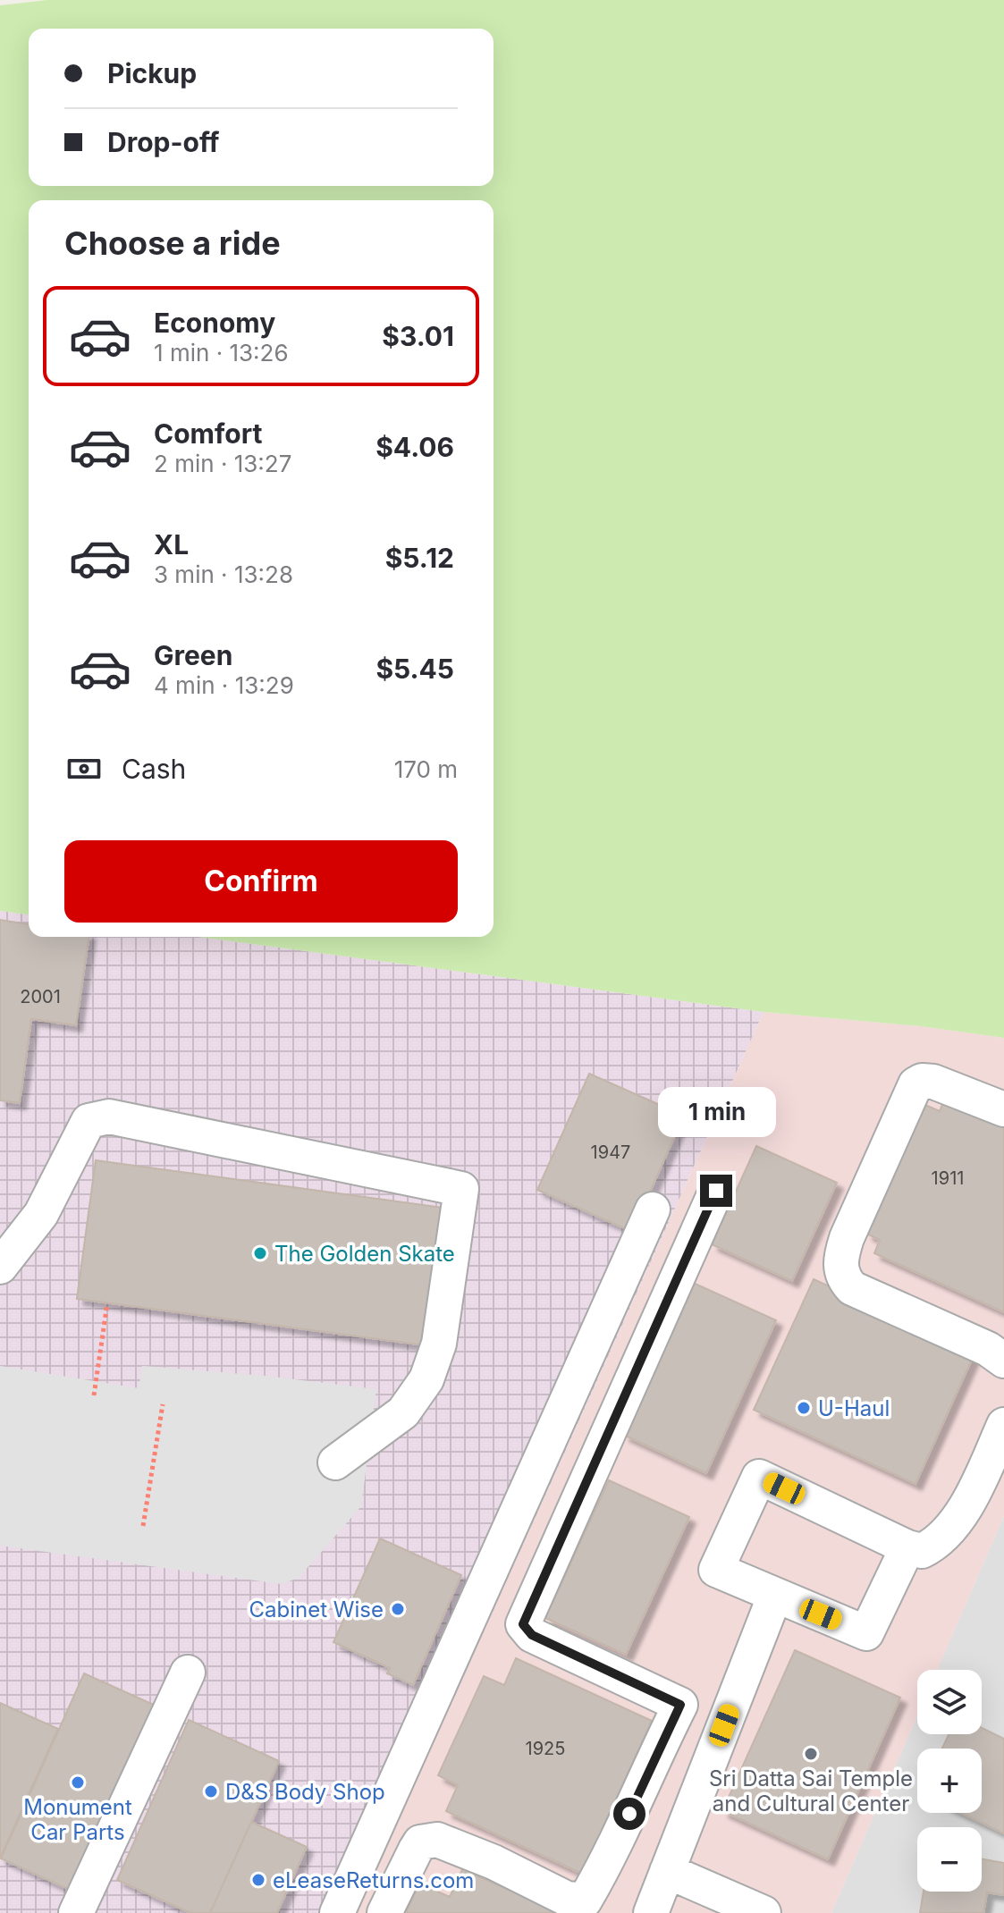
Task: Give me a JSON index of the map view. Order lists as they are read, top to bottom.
{
  "places": [
    "The Golden Skate",
    "U-Haul",
    "Cabinet Wise",
    "Sri Datta Sai Temple and Cultural Center",
    "Monument Car Parts",
    "D&S Body Shop",
    "eLeaseReturns.com"
  ],
  "house_numbers": [
    "2001",
    "1947",
    "1911",
    "1925"
  ],
  "page": {
    "banner": ["Pickup", "Drop-off"],
    "heading": "Choose a ride",
    "list": [
      {
        "name": "Economy",
        "note": "1 min · 13:26",
        "value": "$3.01"
      },
      {
        "name": "Comfort",
        "note": "2 min · 13:27",
        "value": "$4.06"
      },
      {
        "name": "XL",
        "note": "3 min · 13:28",
        "value": "$5.12"
      },
      {
        "name": "Green",
        "note": "4 min · 13:29",
        "value": "$5.45"
      }
    ],
    "pay": ["Cash", "170 m"],
    "buttons": "Confirm",
    "bubble": "1 min",
    "map_buttons": ["+", "−"]
  }
}
